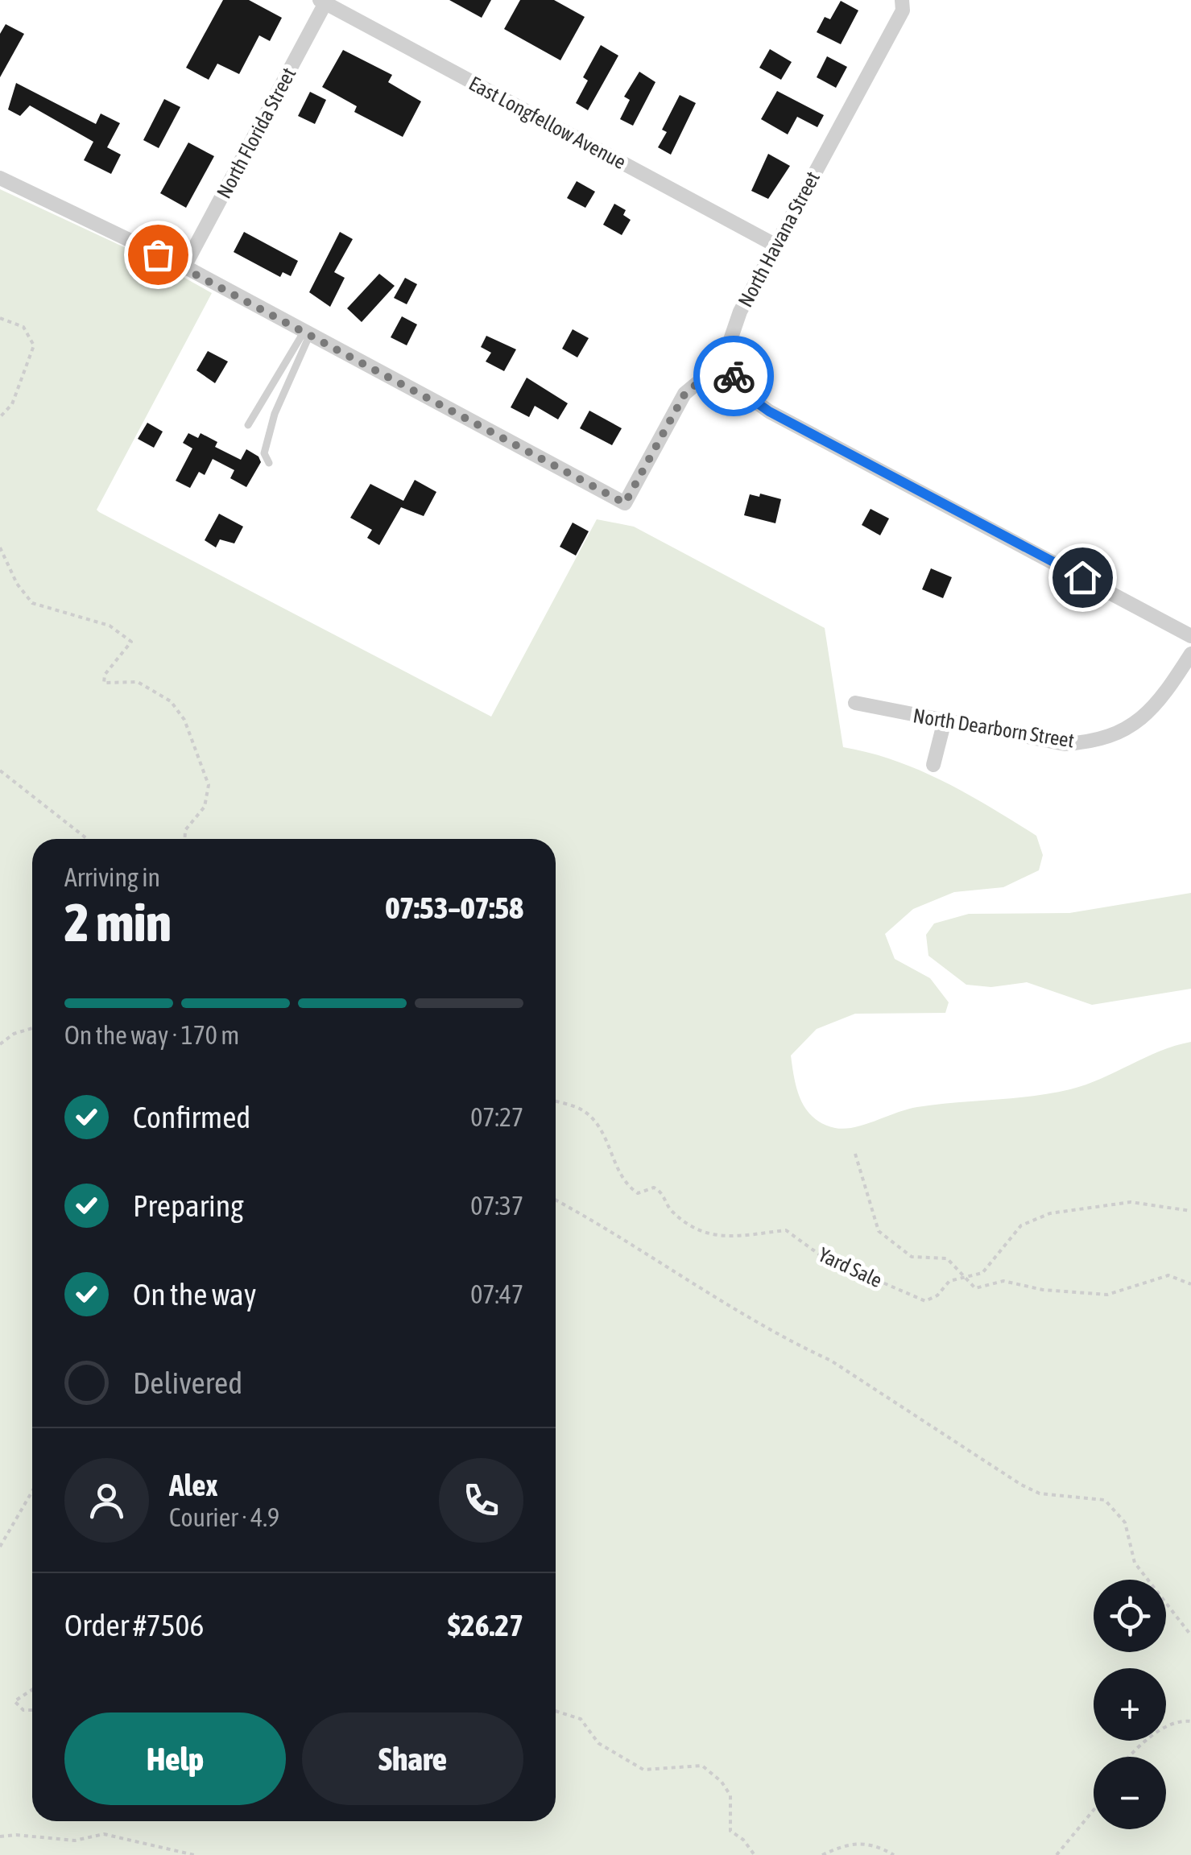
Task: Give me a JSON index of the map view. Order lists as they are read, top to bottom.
{
  "streets": {
    "street": [
      "East Longfellow Avenue",
      "North Florida Street",
      "North Havana Street",
      "North Dearborn Street"
    ],
    "path": ["Yard Sale"]
  },
  "crossings": [
    ["East Longfellow Avenue", "North Florida Street"],
    ["East Longfellow Avenue", "North Havana Street"]
  ],
  "page": {
    "heading": ["2 min", "Arriving in", "07:53–07:58"],
    "panel": [
      "Alex",
      "Courier · 4.9",
      "Order #7506",
      "$26.27"
    ],
    "bar": "On the way · 170 m",
    "list": [
      ["Confirmed", "07:27"],
      ["Preparing", "07:37"],
      ["On the way", "07:47"],
      "Delivered"
    ],
    "map_buttons": ["+", "−"],
    "buttons": ["Help", "Share"]
  }
}
